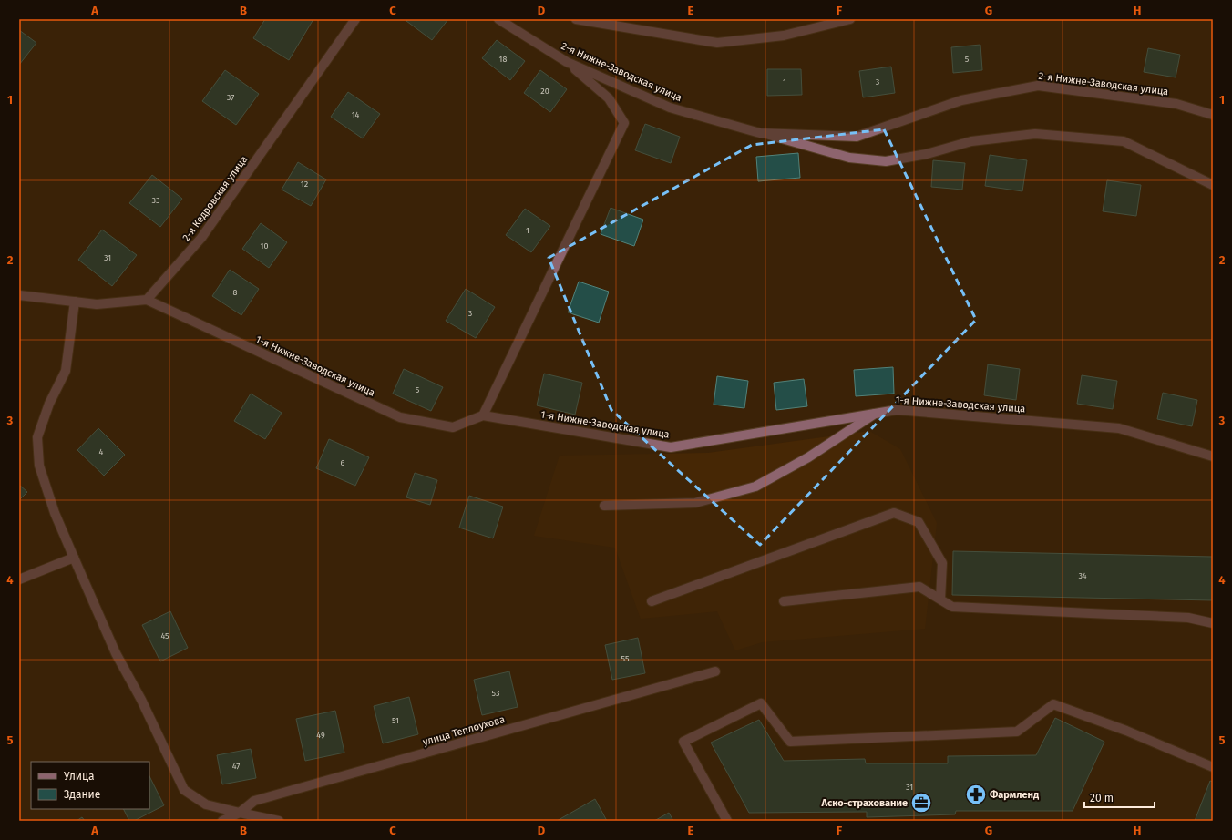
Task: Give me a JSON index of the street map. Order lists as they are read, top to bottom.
{
  "streets": {
    "street": [
      "2-я Нижне-Заводская улица",
      "2-я Кедровская улица",
      "1-я Нижне-Заводская улица",
      "улица Теплоухова"
    ]
  },
  "crossings": [
    ["2-я Кедровская улица", "1-я Нижне-Заводская улица"]
  ],
  "places": {
    "pharmacy": ["Фармленд"],
    "office": ["Аско-страхование"]
  },
  "house_numbers": [
    "18",
    "5",
    "1",
    "3",
    "20",
    "37",
    "14",
    "12",
    "33",
    "1",
    "10",
    "31",
    "8",
    "3",
    "5",
    "4",
    "6",
    "34",
    "45",
    "55",
    "53",
    "51",
    "49",
    "47",
    "31"
  ],
  "legend": ["Улица", "Здание"],
  "scale_bar": "20 m",
  "grid": {
    "columns": [
      "A",
      "B",
      "C",
      "D",
      "E",
      "F",
      "G",
      "H"
    ],
    "rows": [
      "1",
      "2",
      "3",
      "4",
      "5"
    ]
  }
}
